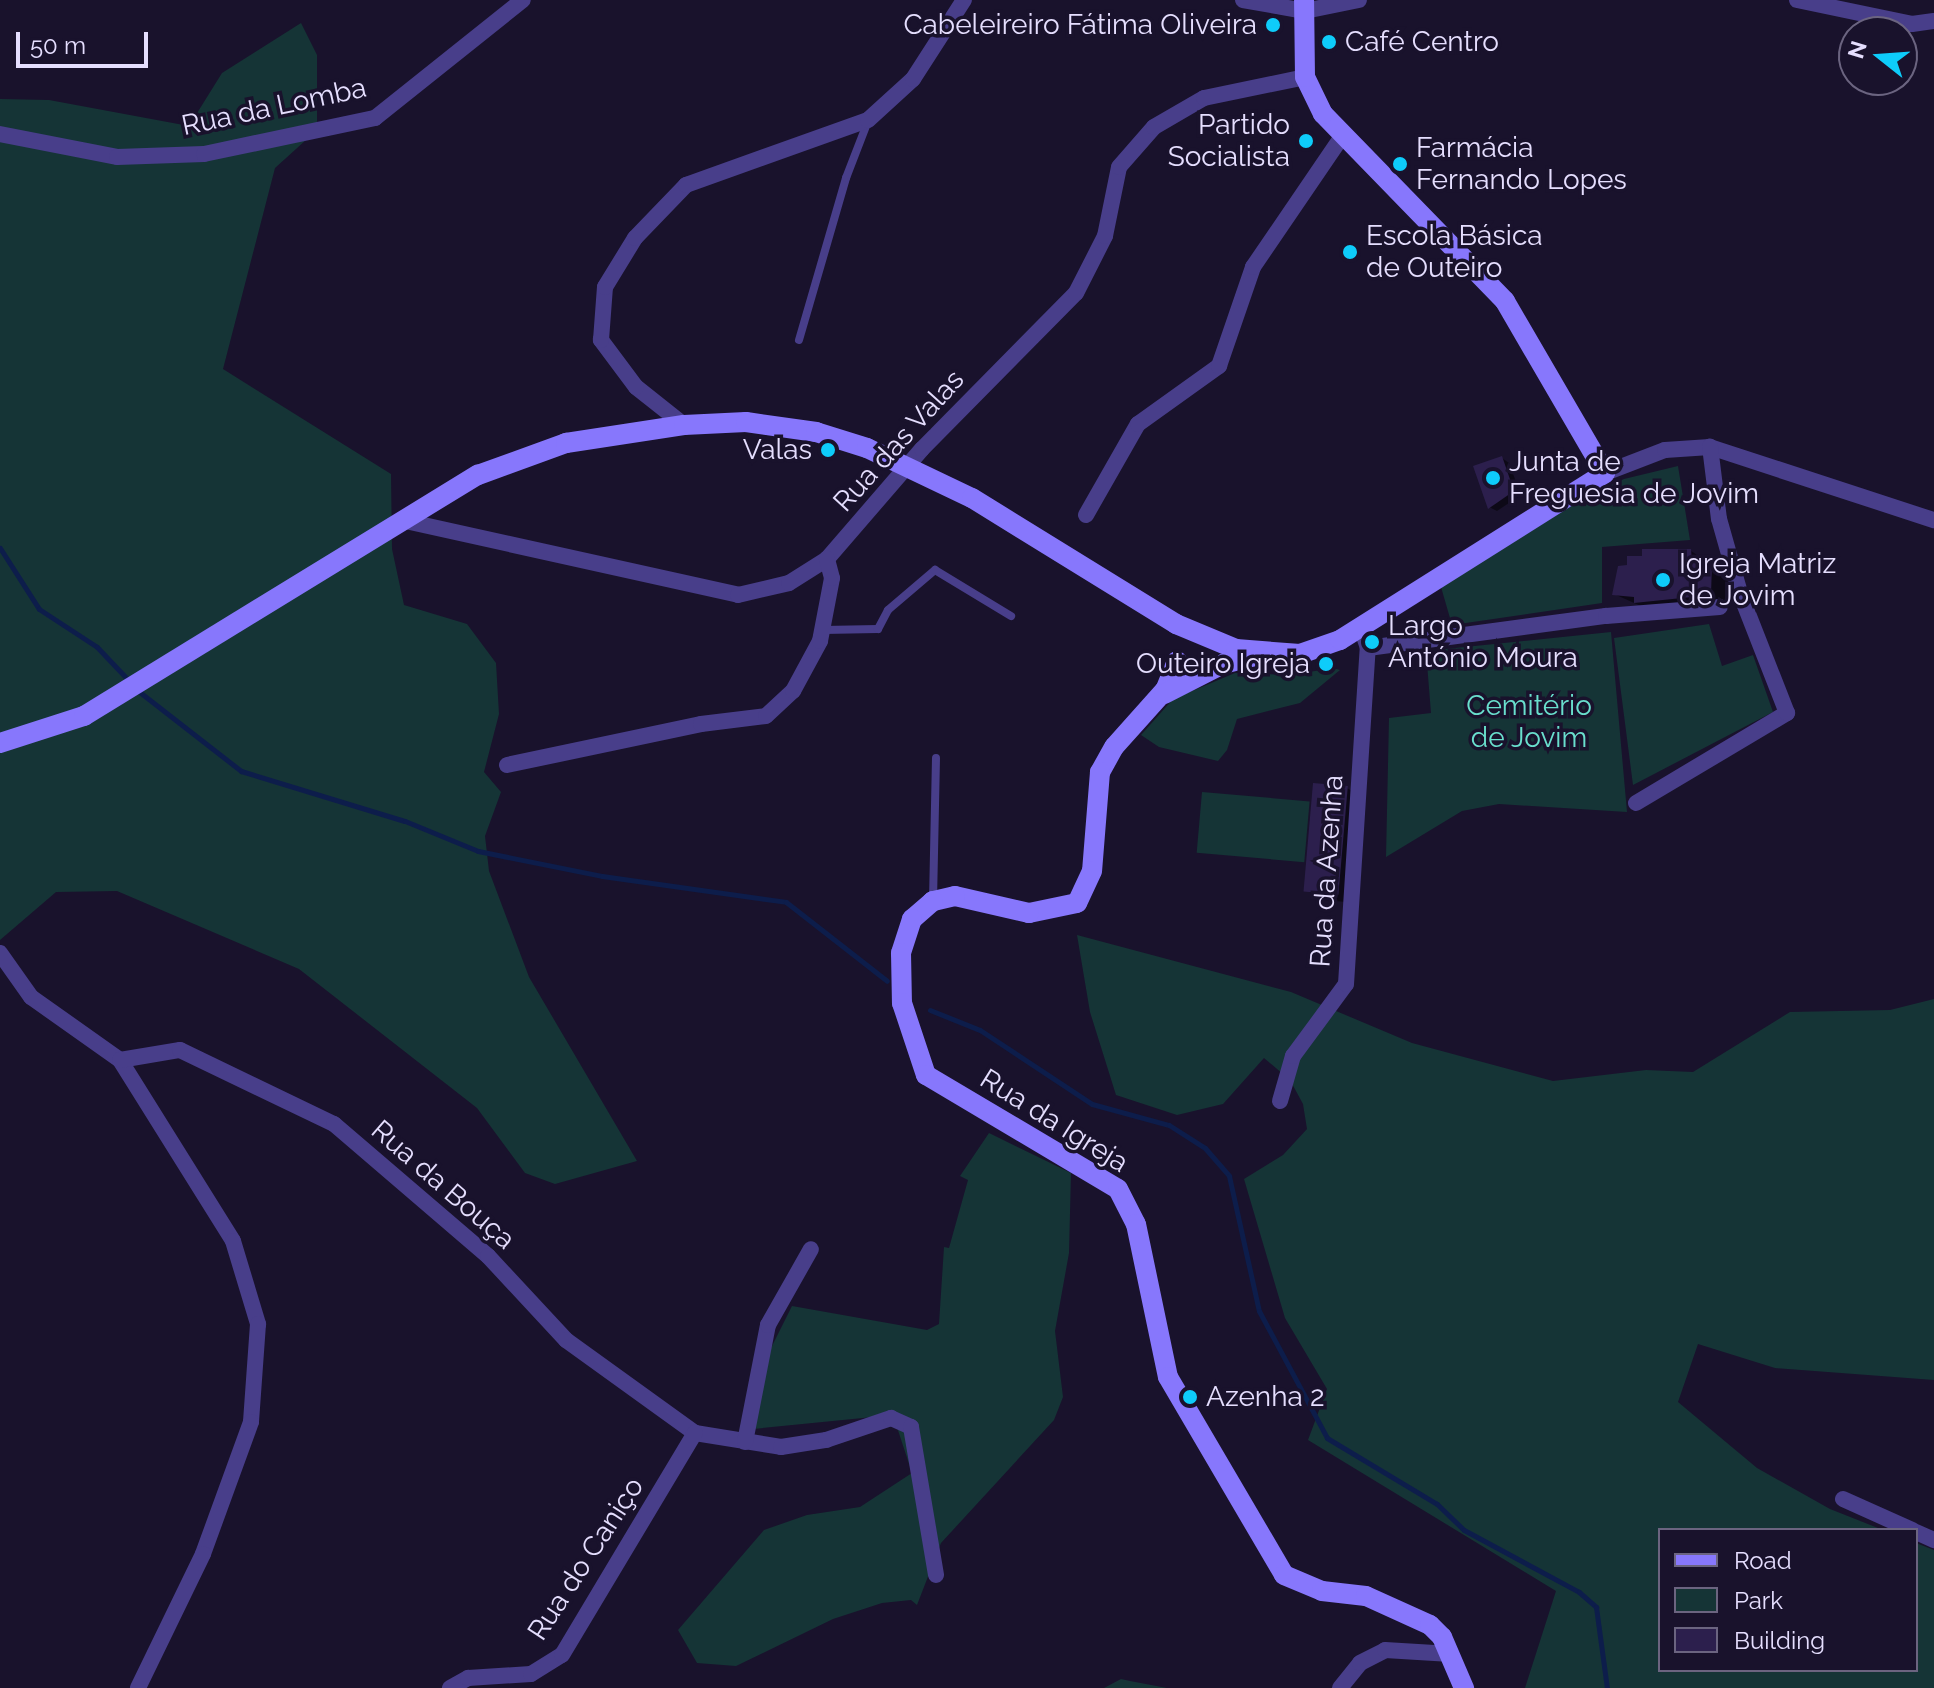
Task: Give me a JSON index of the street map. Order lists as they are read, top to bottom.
{
  "streets": {
    "street": [
      "Rua da Lomba",
      "Rua das Valas",
      "Rua da Azenha",
      "Rua da Igreja",
      "Rua da Bouça",
      "Rua do Caniço"
    ]
  },
  "crossings": [
    ["Rua da Bouça", "Rua do Caniço"]
  ],
  "parks": ["Cemitério de Jovim"],
  "places": [
    "Cabeleireiro Fátima Oliveira",
    "Café Centro",
    "Partido Socialista",
    "Farmácia Fernando Lopes",
    "Escola Básica de Outeiro",
    "Valas",
    "Junta de Freguesia de Jovim",
    "Igreja Matriz de Jovim",
    "Largo António Moura",
    "Outeiro Igreja",
    "Azenha 2"
  ],
  "legend": ["Road", "Park", "Building"],
  "scale_bar": "50 m",
  "north": "left"
}
